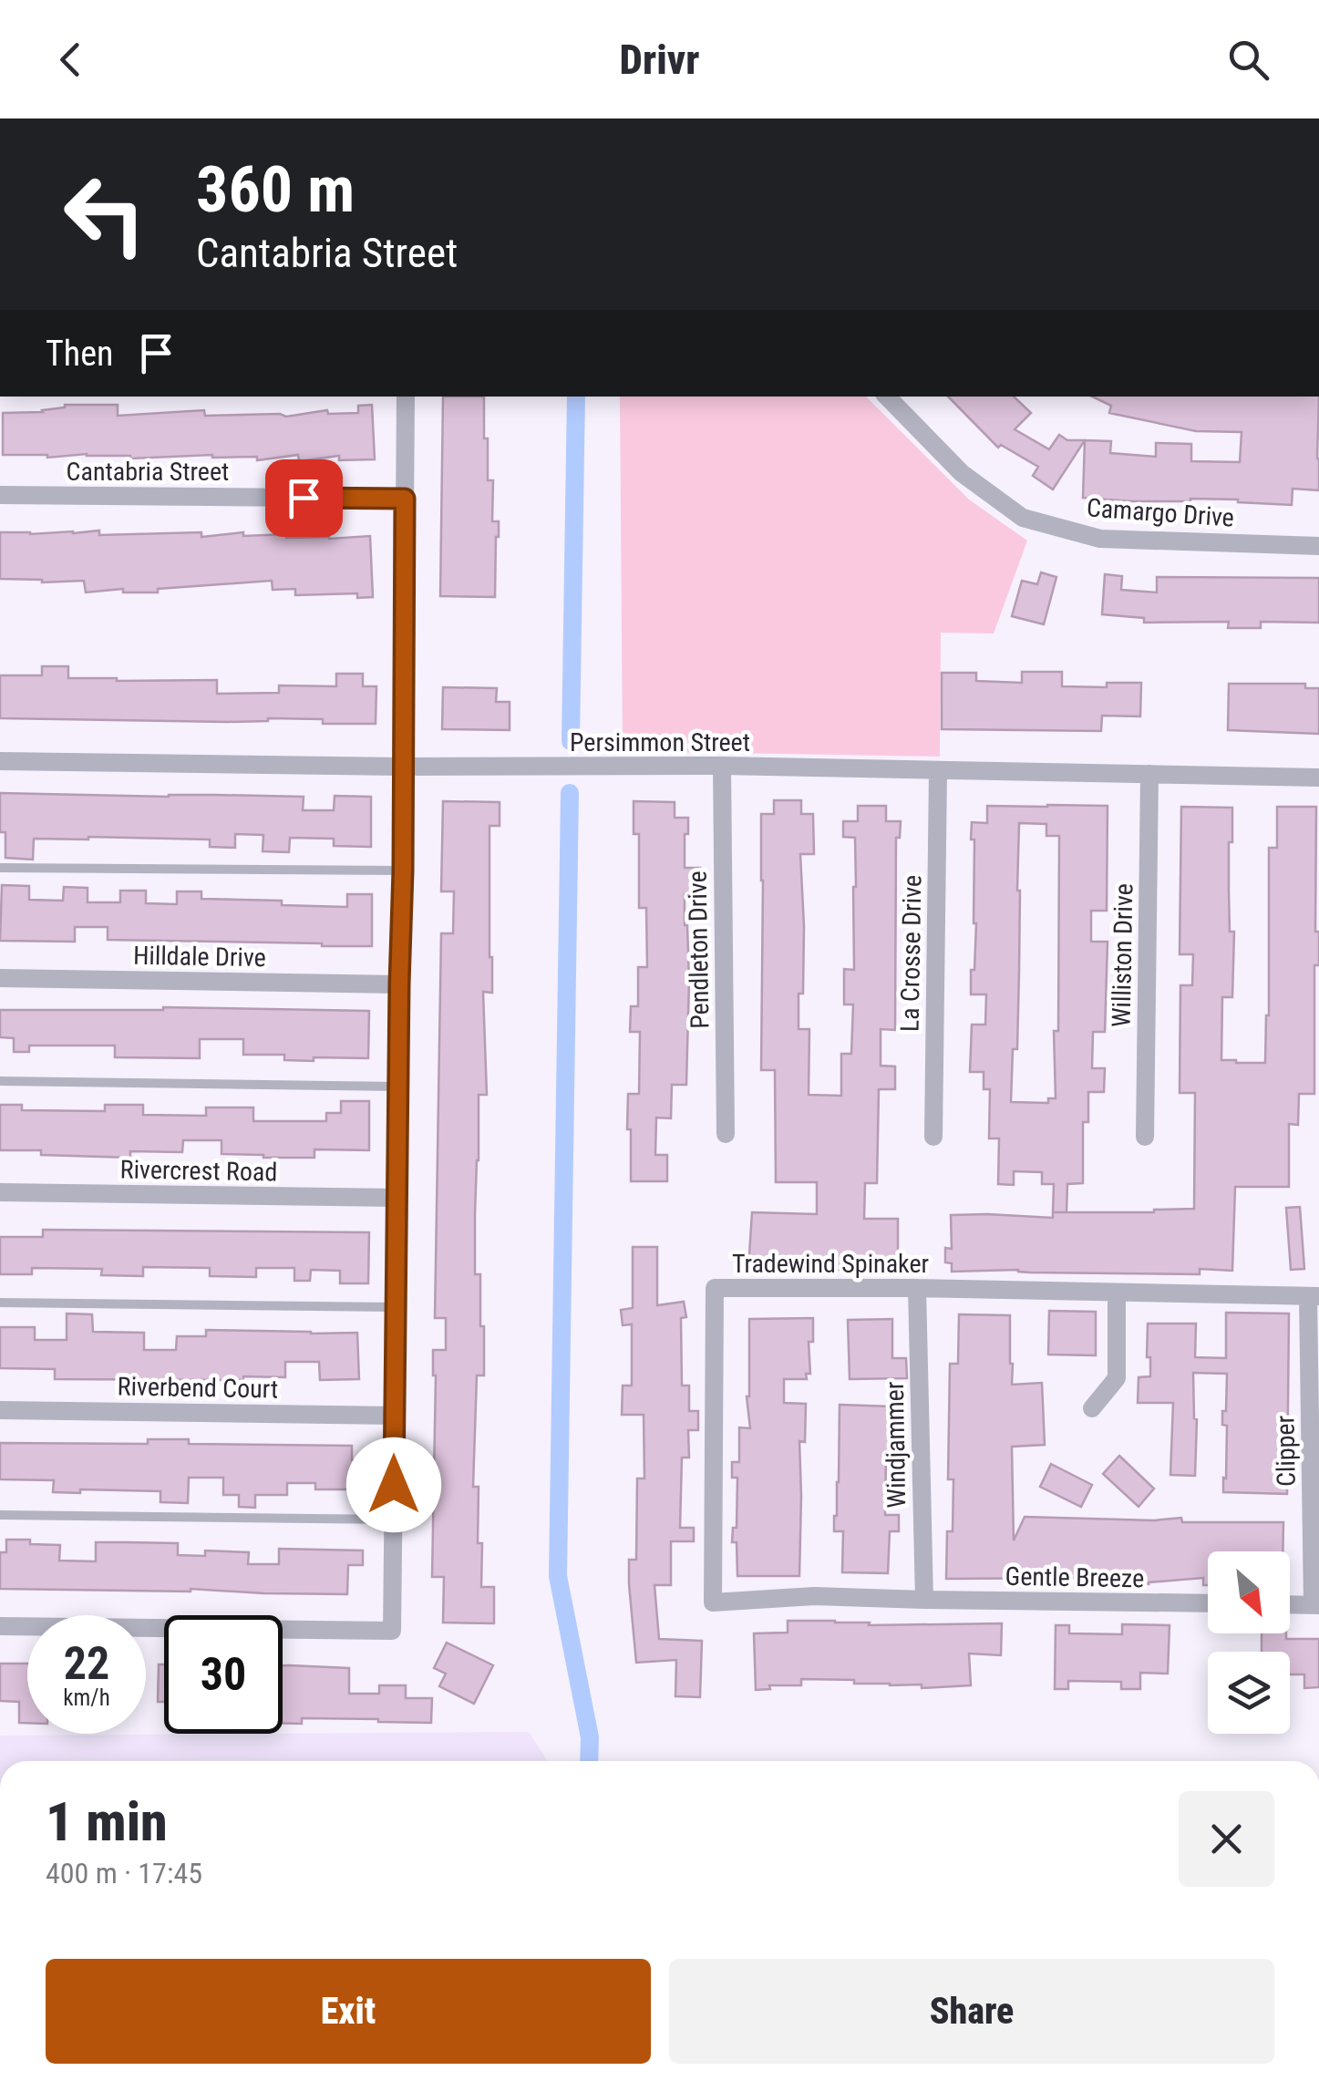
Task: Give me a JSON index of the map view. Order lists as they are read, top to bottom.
{
  "streets": {
    "street": [
      "Cantabria Street",
      "Camargo Drive",
      "Persimmon Street",
      "Pendleton Drive",
      "La Crosse Drive",
      "Williston Drive",
      "Hilldale Drive",
      "Rivercrest Road",
      "Tradewind Spinaker",
      "Riverbend Court",
      "Windjammer",
      "Clipper",
      "Gentle Breeze"
    ]
  },
  "crossings": [
    ["Persimmon Street", "Pendleton Drive"],
    ["Persimmon Street", "La Crosse Drive"],
    ["Persimmon Street", "Williston Drive"],
    ["Tradewind Spinaker", "Windjammer"],
    ["Tradewind Spinaker", "Clipper"],
    ["Tradewind Spinaker", "Gentle Breeze"],
    ["Windjammer", "Gentle Breeze"]
  ],
  "north": "bottom right",
  "page": {
    "header": "Drivr",
    "turn": ["360 m", "Cantabria Street"],
    "then": "Then",
    "speed": "22 km/h",
    "limit": "30",
    "heading": ["1 min", "400 m · 17:45"],
    "buttons": ["Exit", "Share"]
  }
}
